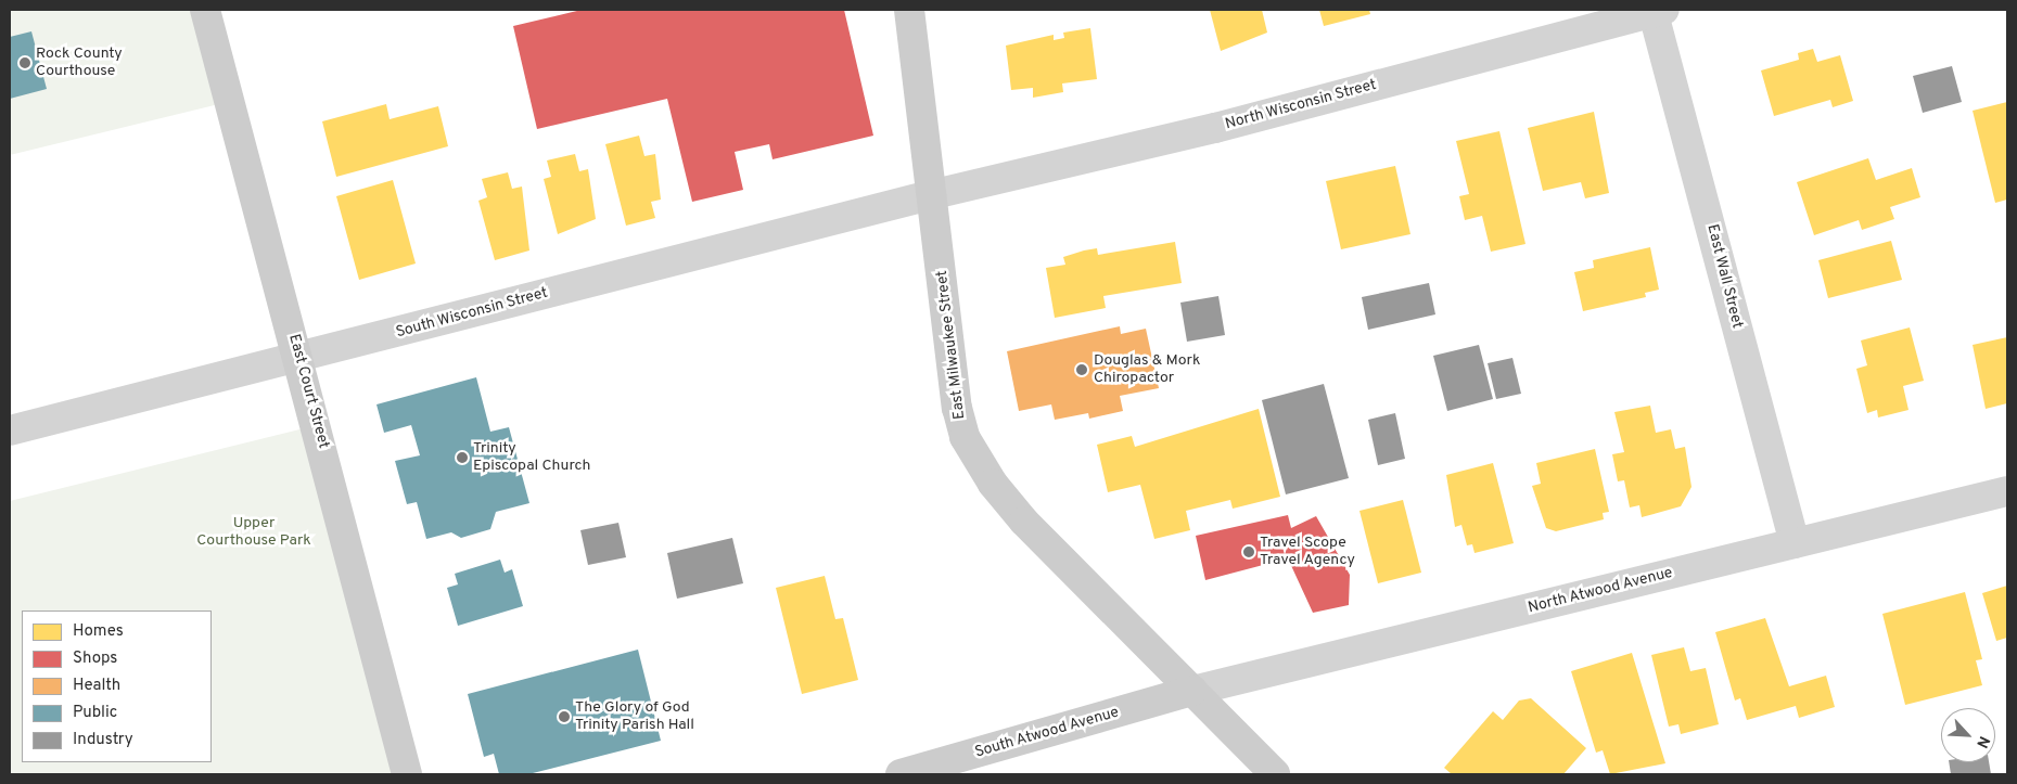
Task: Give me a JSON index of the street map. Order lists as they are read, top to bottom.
{
  "streets": {
    "main road": ["East Milwaukee Street", "East Court Street", "South Atwood Avenue"],
    "street": [
      "North Wisconsin Street",
      "East Wall Street",
      "South Wisconsin Street",
      "North Atwood Avenue"
    ]
  },
  "crossings": [
    ["North Wisconsin Street", "East Wall Street"],
    ["North Wisconsin Street", "South Wisconsin Street"],
    ["North Wisconsin Street", "East Milwaukee Street"],
    ["East Wall Street", "North Atwood Avenue"],
    ["South Wisconsin Street", "East Milwaukee Street"],
    ["South Wisconsin Street", "East Court Street"],
    ["East Milwaukee Street", "North Atwood Avenue"],
    ["East Milwaukee Street", "South Atwood Avenue"],
    ["North Atwood Avenue", "South Atwood Avenue"]
  ],
  "parks": ["Upper Courthouse Park"],
  "places": [
    "Rock County Courthouse",
    "Douglas & Mork Chiropactor",
    "Trinity Episcopal Church",
    "Travel Scope Travel Agency",
    "The Glory of God Trinity Parish Hall"
  ],
  "legend": [
    "Homes",
    "Shops",
    "Health",
    "Public",
    "Industry"
  ],
  "north": "bottom right"
}
